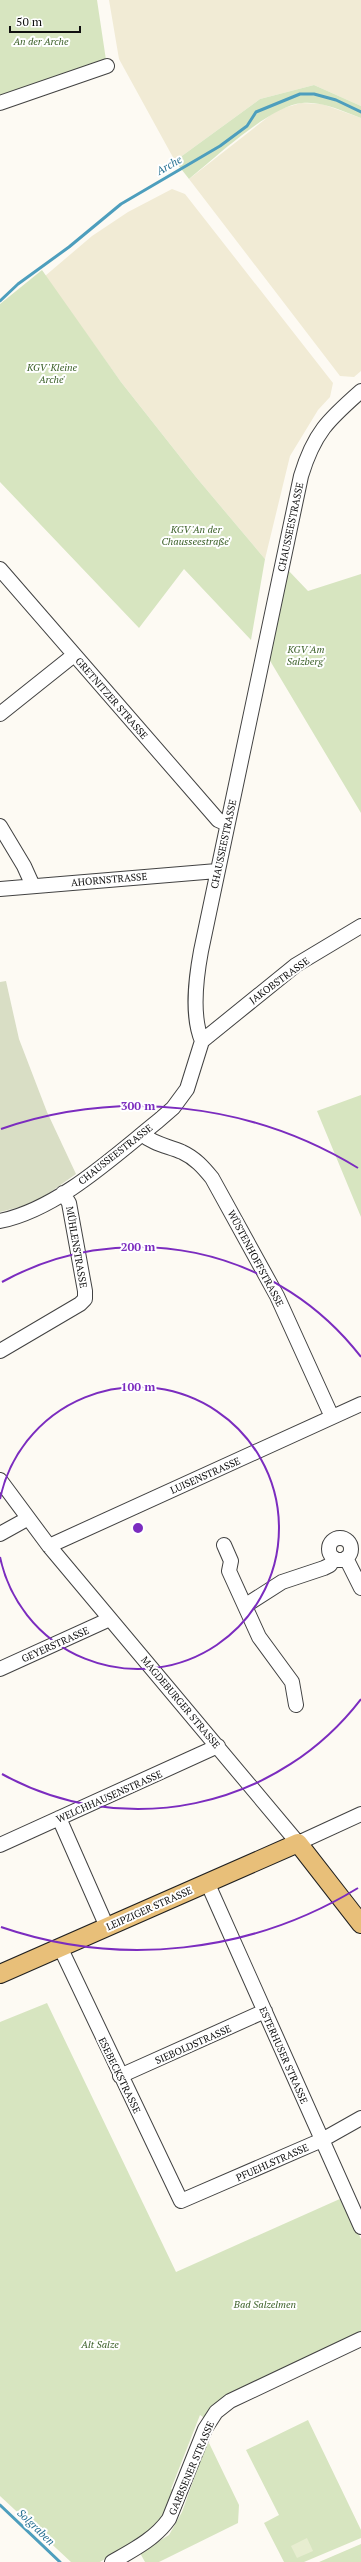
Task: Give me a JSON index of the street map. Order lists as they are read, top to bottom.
{
  "streets": {
    "main road": ["MAGDEBURGER STRASSE", "LEIPZIGER STRASSE"],
    "street": [
      "CHAUSSEESTRASSE",
      "GRETNITZER STRASSE",
      "AHORNSTRASSE",
      "JAKOBSTRASSE",
      "MÜHLENSTRASSE",
      "WÜSTENHOFFSTRASSE",
      "LUISENSTRASSE",
      "GEYERSTRASSE",
      "WELCHHAUSENSTRASSE",
      "SIEBOLDSTRASSE",
      "ESTERHUSER STRASSE",
      "ESEBECKSTRASSE",
      "PFUEHLSTRASSE",
      "GARBSENER STRASSE"
    ]
  },
  "crossings": [
    ["CHAUSSEESTRASSE", "GRETNITZER STRASSE"],
    ["CHAUSSEESTRASSE", "AHORNSTRASSE"],
    ["CHAUSSEESTRASSE", "JAKOBSTRASSE"],
    ["CHAUSSEESTRASSE", "MÜHLENSTRASSE"],
    ["CHAUSSEESTRASSE", "WÜSTENHOFFSTRASSE"],
    ["WÜSTENHOFFSTRASSE", "LUISENSTRASSE"],
    ["LUISENSTRASSE", "MAGDEBURGER STRASSE"],
    ["GEYERSTRASSE", "MAGDEBURGER STRASSE"],
    ["MAGDEBURGER STRASSE", "WELCHHAUSENSTRASSE"],
    ["MAGDEBURGER STRASSE", "LEIPZIGER STRASSE"],
    ["LEIPZIGER STRASSE", "ESTERHUSER STRASSE"],
    ["LEIPZIGER STRASSE", "ESEBECKSTRASSE"],
    ["SIEBOLDSTRASSE", "ESTERHUSER STRASSE"],
    ["SIEBOLDSTRASSE", "ESEBECKSTRASSE"],
    ["ESTERHUSER STRASSE", "PFUEHLSTRASSE"],
    ["ESEBECKSTRASSE", "PFUEHLSTRASSE"]
  ],
  "water": ["Arche", "Solgraben"],
  "parks": [
    "An der Arche",
    "KGV 'Kleine Arche'",
    "KGV 'An der Chausseestraße'",
    "KGV 'Am Salzberg'",
    "Bad Salzelmen",
    "Alt Salze"
  ],
  "scale_bar": "50 m",
  "rings": ["300 m", "200 m", "100 m"]
}
